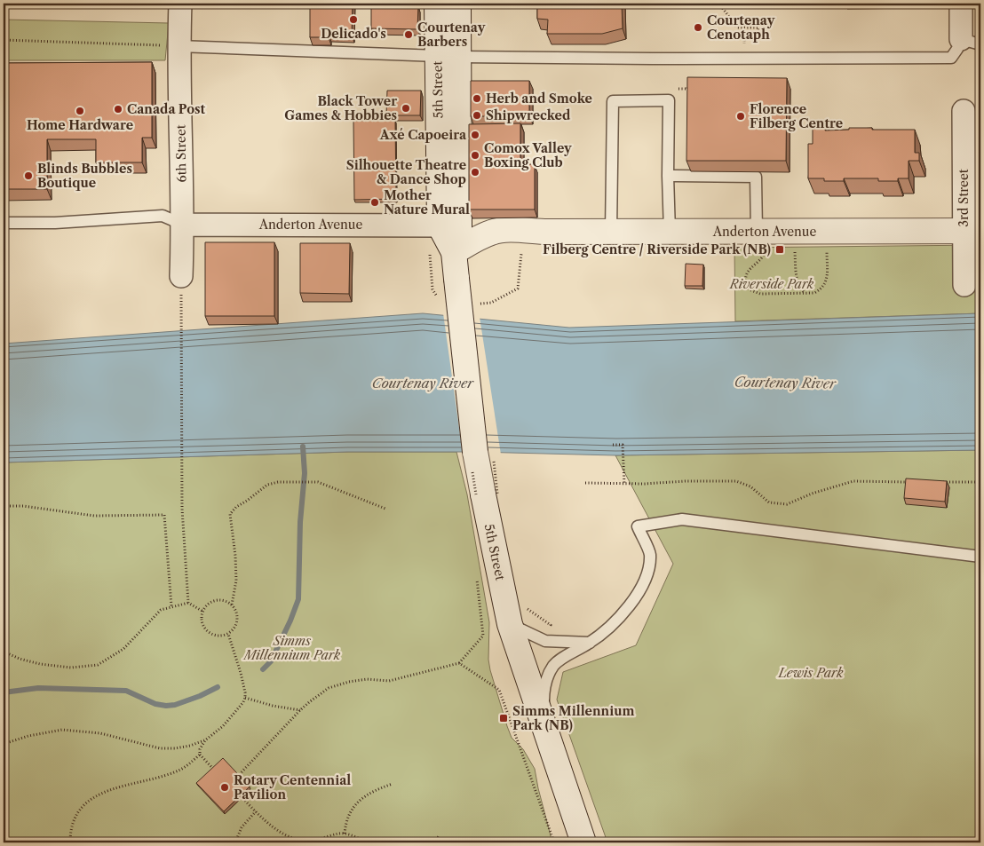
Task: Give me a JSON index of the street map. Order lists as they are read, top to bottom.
{
  "streets": {
    "main road": ["5th Street", "Anderton Avenue"],
    "street": ["6th Street", "3rd Street"]
  },
  "crossings": [
    ["5th Street", "Anderton Avenue"],
    ["6th Street", "Anderton Avenue"],
    ["3rd Street", "Anderton Avenue"]
  ],
  "water": ["Courtenay River"],
  "parks": ["Riverside Park", "Simms Millennium Park", "Lewis Park"],
  "places": {
    "other": [
      "Delicado's",
      "Courtenay Cenotaph",
      "Courtenay Barbers",
      "Herb and Smoke",
      "Black Tower Games & Hobbies",
      "Canada Post",
      "Home Hardware",
      "Shipwrecked",
      "Florence Filberg Centre",
      "Axé Capoeira",
      "Comox Valley Boxing Club",
      "Silhouette Theatre & Dance Shop",
      "Blinds Bubbles Boutique",
      "Mother Nature Mural",
      "Rotary Centennial Pavilion"
    ],
    "transit": ["Filberg Centre / Riverside Park (NB)", "Simms Millennium Park (NB)"]
  }
}
